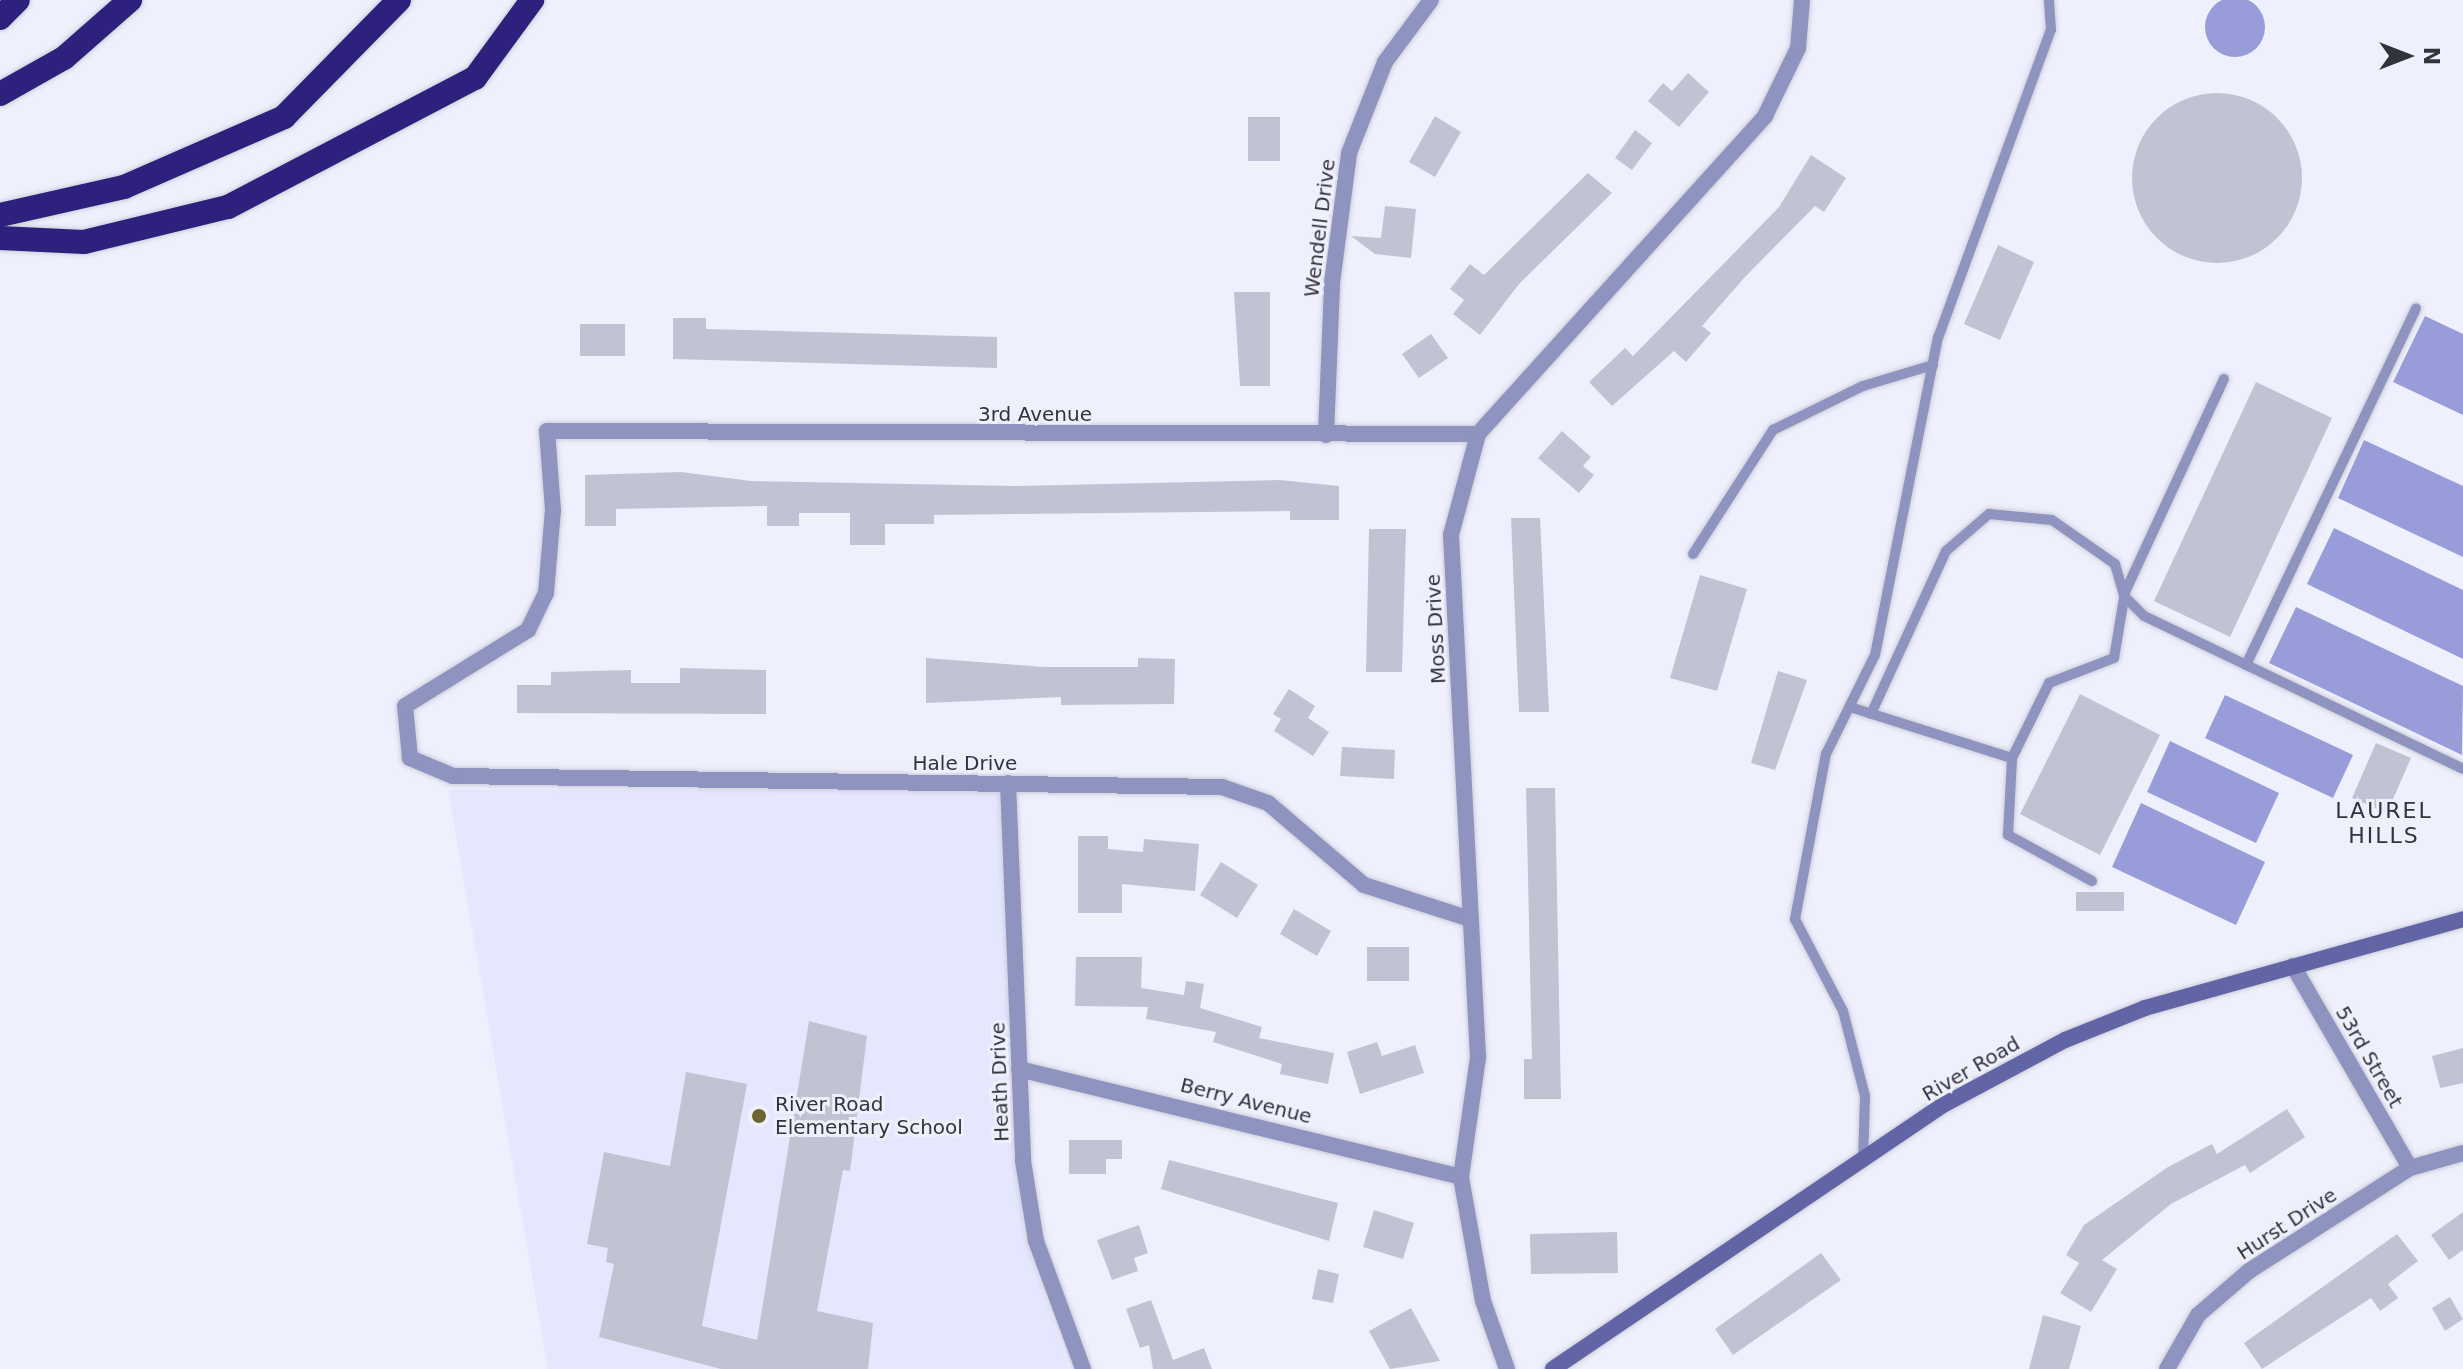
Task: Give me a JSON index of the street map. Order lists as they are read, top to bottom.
{
  "streets": {
    "main road": ["River Road"],
    "street": [
      "Wendell Drive",
      "3rd Avenue",
      "Moss Drive",
      "Hale Drive",
      "53rd Street",
      "Heath Drive",
      "Berry Avenue",
      "Hurst Drive"
    ]
  },
  "crossings": [
    ["Wendell Drive", "3rd Avenue"],
    ["3rd Avenue", "Moss Drive"],
    ["3rd Avenue", "Hale Drive"],
    ["Moss Drive", "Hale Drive"],
    ["Moss Drive", "Berry Avenue"],
    ["Hale Drive", "Heath Drive"],
    ["53rd Street", "River Road"],
    ["53rd Street", "Hurst Drive"],
    ["Heath Drive", "Berry Avenue"]
  ],
  "districts": ["LAUREL HILLS"],
  "places": ["River Road Elementary School"],
  "north": "right"
}
